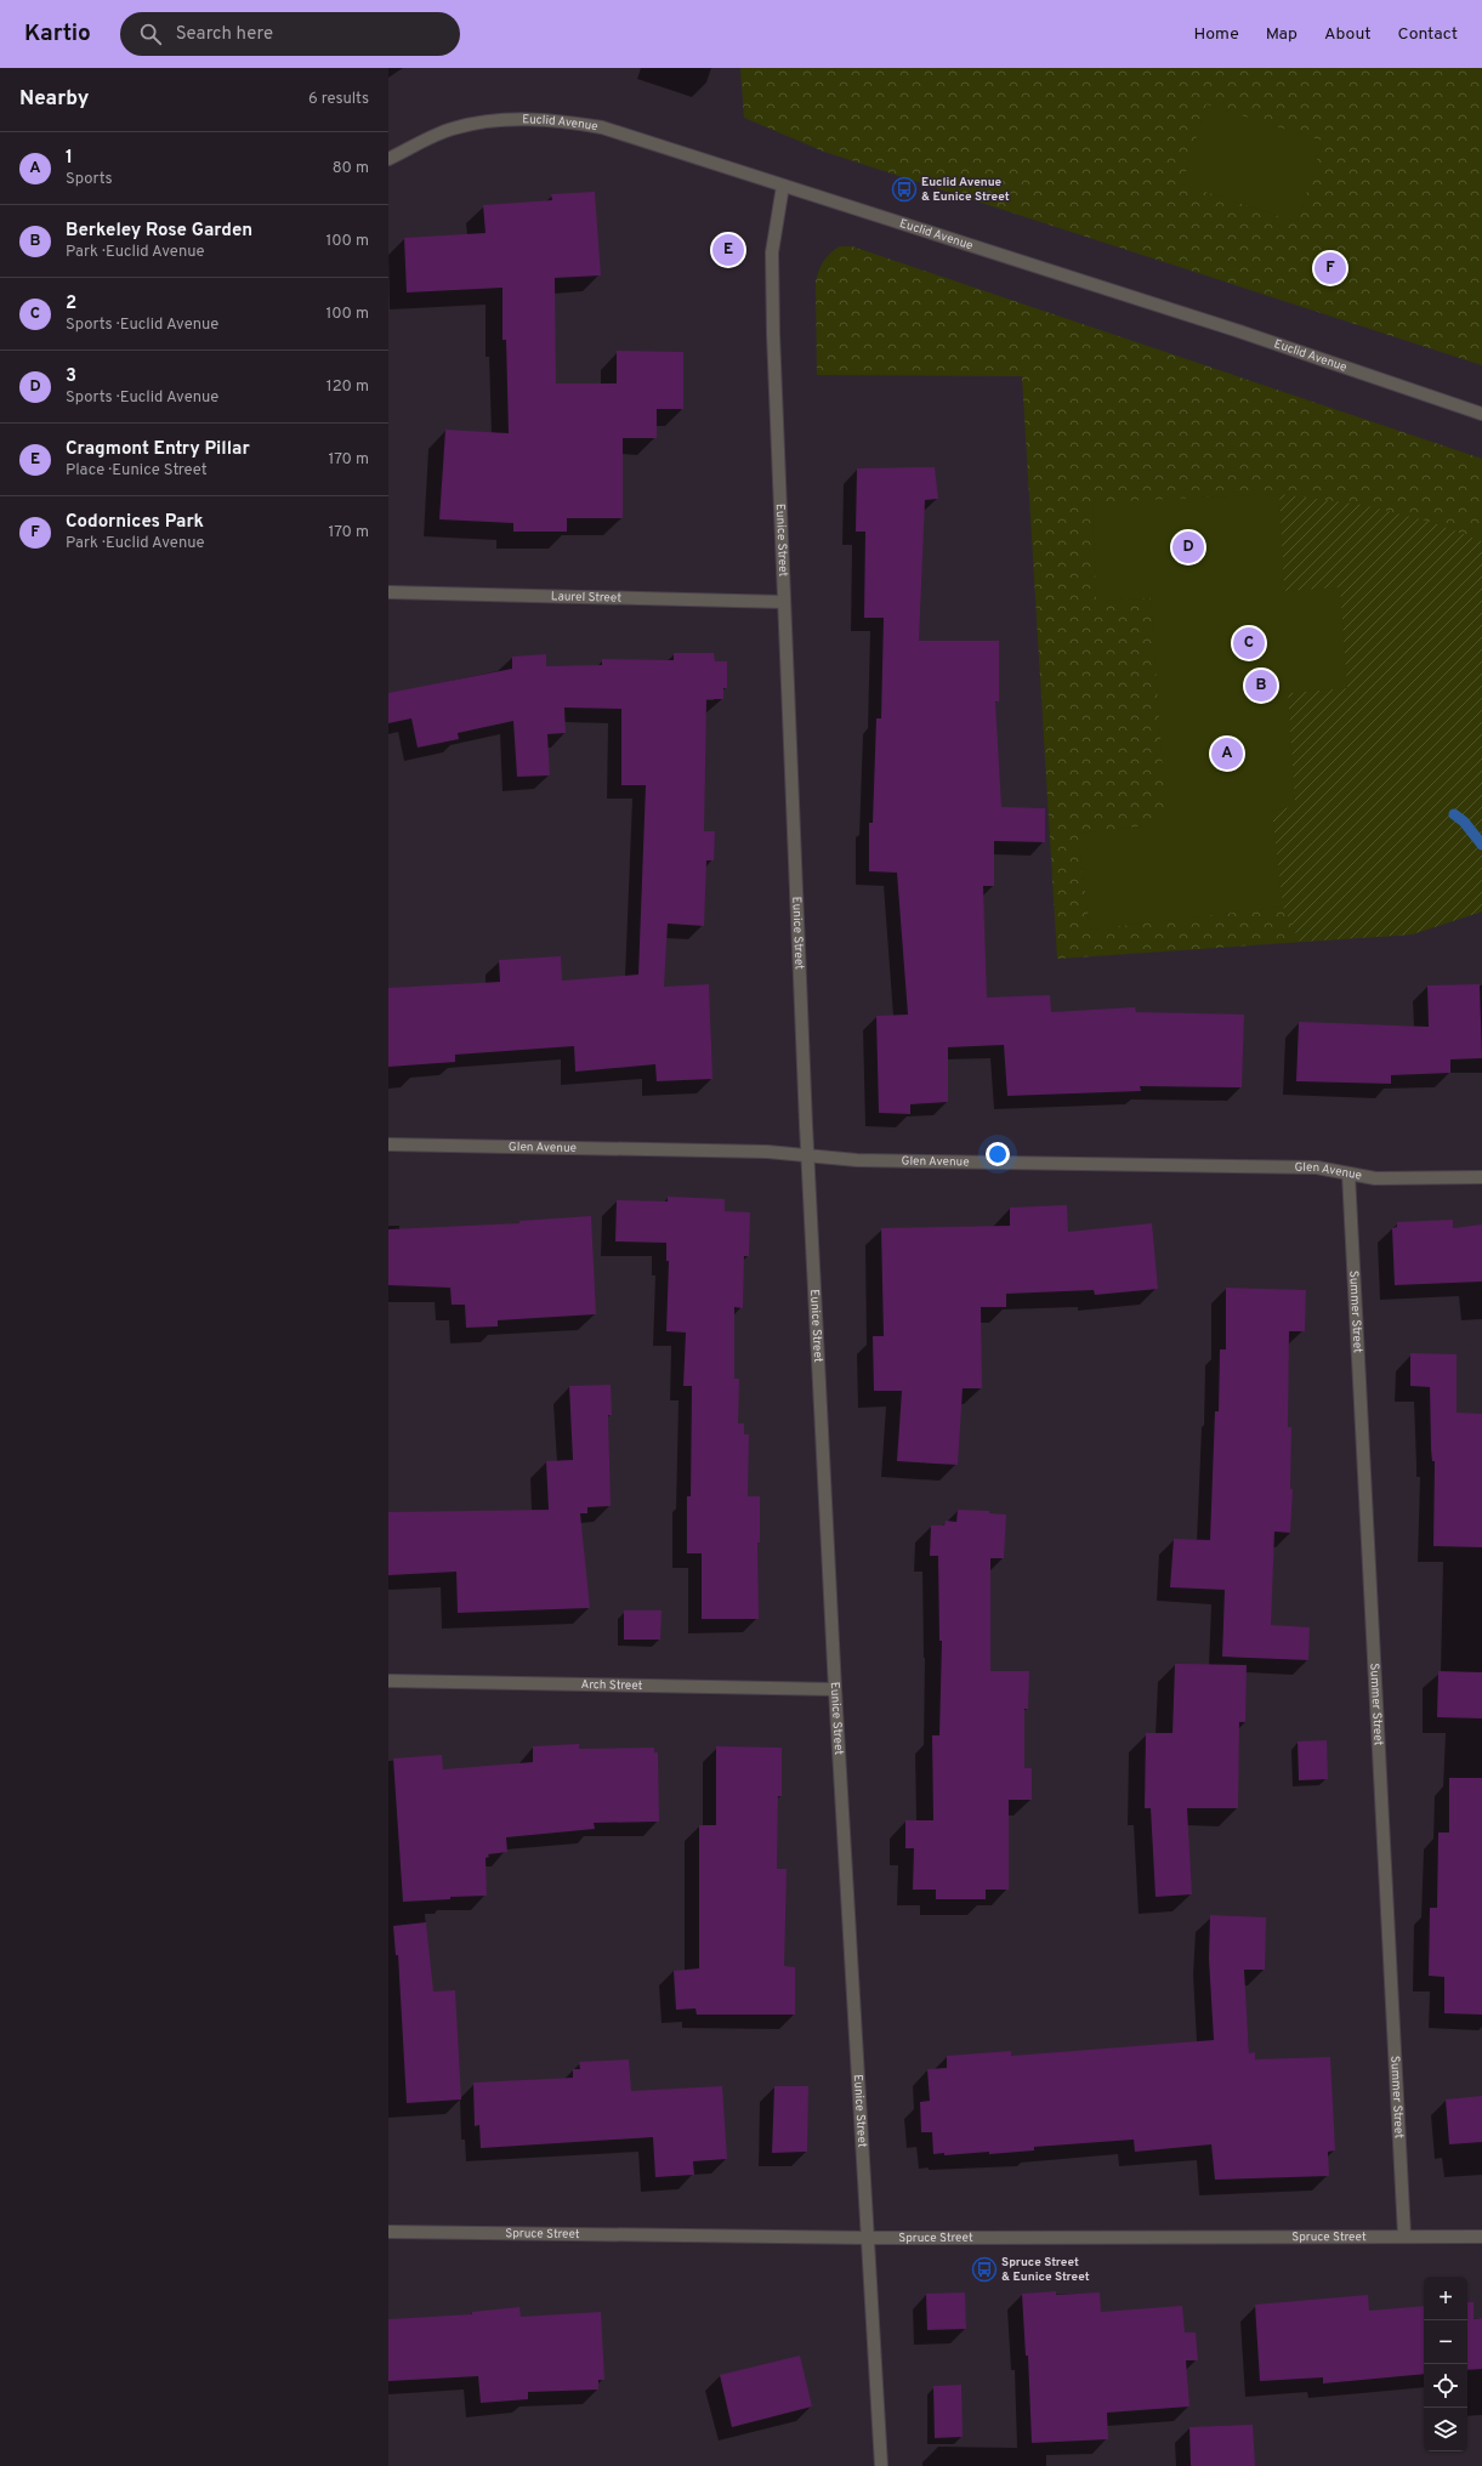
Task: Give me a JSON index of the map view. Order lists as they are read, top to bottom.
{
  "streets": {
    "street": [
      "Euclid Avenue",
      "Eunice Street",
      "Laurel Street",
      "Glen Avenue",
      "Summer Street",
      "Arch Street",
      "Spruce Street"
    ]
  },
  "crossings": [
    ["Euclid Avenue", "Eunice Street"],
    ["Eunice Street", "Laurel Street"],
    ["Eunice Street", "Glen Avenue"],
    ["Eunice Street", "Arch Street"],
    ["Eunice Street", "Spruce Street"],
    ["Glen Avenue", "Summer Street"],
    ["Summer Street", "Spruce Street"]
  ],
  "places": {
    "bus stop": ["Euclid Avenue & Eunice Street", "Spruce Street & Eunice Street"]
  },
  "page": {
    "header": "Kartio",
    "search": "Search here",
    "nav": [
      "Home",
      "Map",
      "About",
      "Contact"
    ],
    "heading": ["Nearby", "6 results"],
    "list": [
      {
        "mark": "A",
        "name": "1",
        "note": "Sports",
        "value": "80 m"
      },
      {
        "mark": "B",
        "name": "Berkeley Rose Garden",
        "note": "Park · Euclid Avenue",
        "value": "100 m"
      },
      {
        "mark": "C",
        "name": "2",
        "note": "Sports · Euclid Avenue",
        "value": "100 m"
      },
      {
        "mark": "D",
        "name": "3",
        "note": "Sports · Euclid Avenue",
        "value": "120 m"
      },
      {
        "mark": "E",
        "name": "Cragmont Entry Pillar",
        "note": "Place · Eunice Street",
        "value": "170 m"
      },
      {
        "mark": "F",
        "name": "Codornices Park",
        "note": "Park · Euclid Avenue",
        "value": "170 m"
      }
    ],
    "pins": [
      "E",
      "F",
      "D",
      "C",
      "B",
      "A"
    ],
    "map_buttons": ["+", "−"]
  }
}
